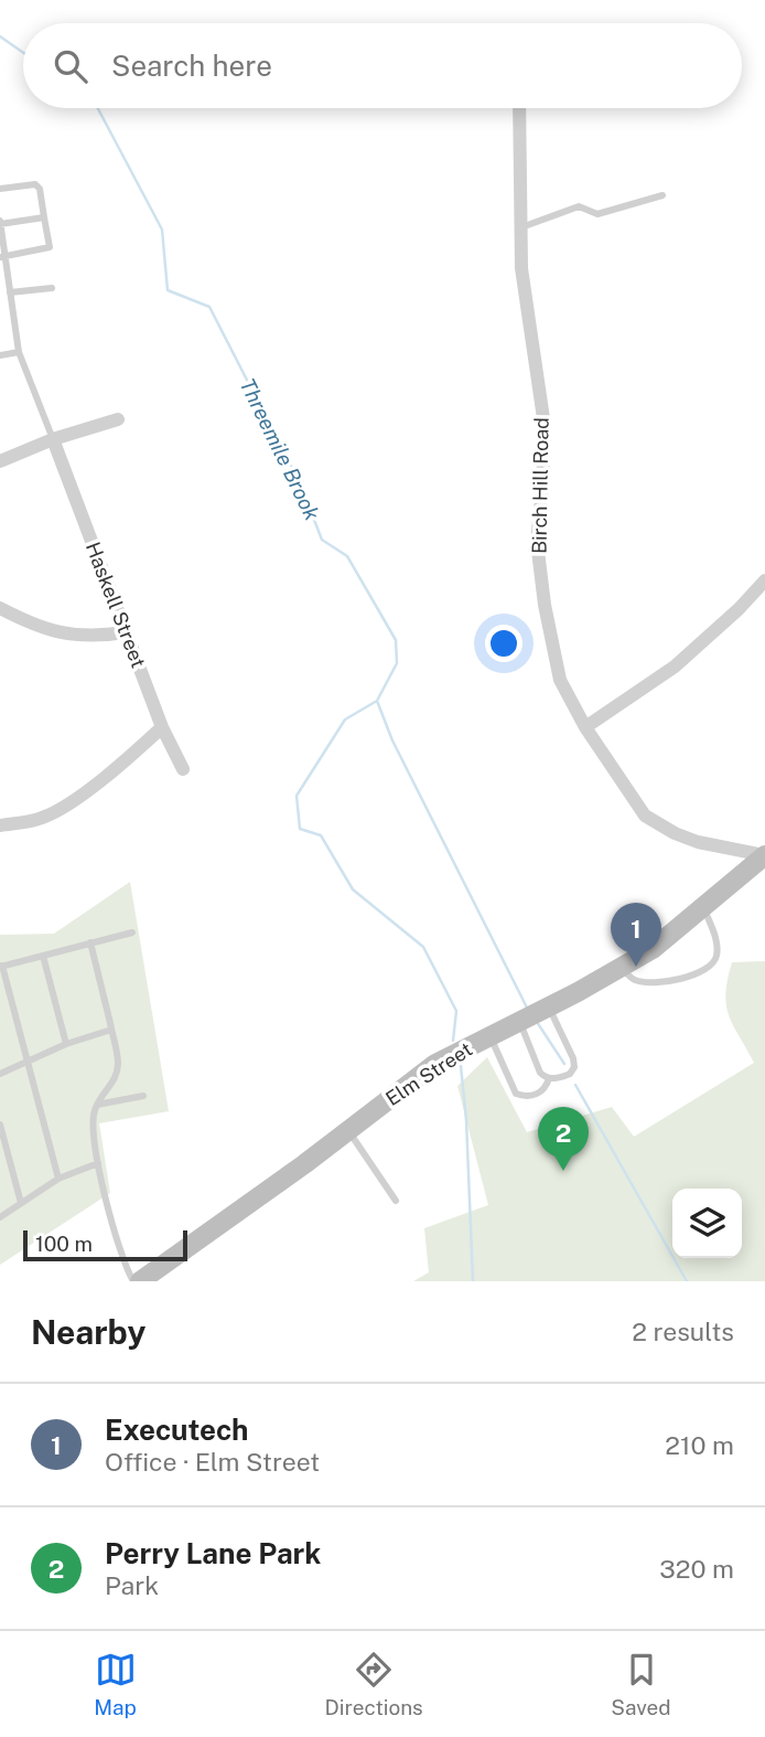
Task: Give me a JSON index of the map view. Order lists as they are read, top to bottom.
{
  "streets": {
    "street": ["Birch Hill Road", "Haskell Street", "Elm Street"]
  },
  "crossings": [
    ["Birch Hill Road", "Elm Street"]
  ],
  "water": ["Threemile Brook"],
  "scale_bar": "100 m",
  "page": {
    "search": "Search here",
    "pins": ["1", "2"],
    "scale": "100 m",
    "heading": ["Nearby", "2 results"],
    "list": [
      {
        "mark": "1",
        "name": "Executech",
        "note": "Office · Elm Street",
        "value": "210 m"
      },
      {
        "mark": "2",
        "name": "Perry Lane Park",
        "note": "Park",
        "value": "320 m"
      }
    ],
    "nav": ["Map", "Directions", "Saved"]
  }
}
